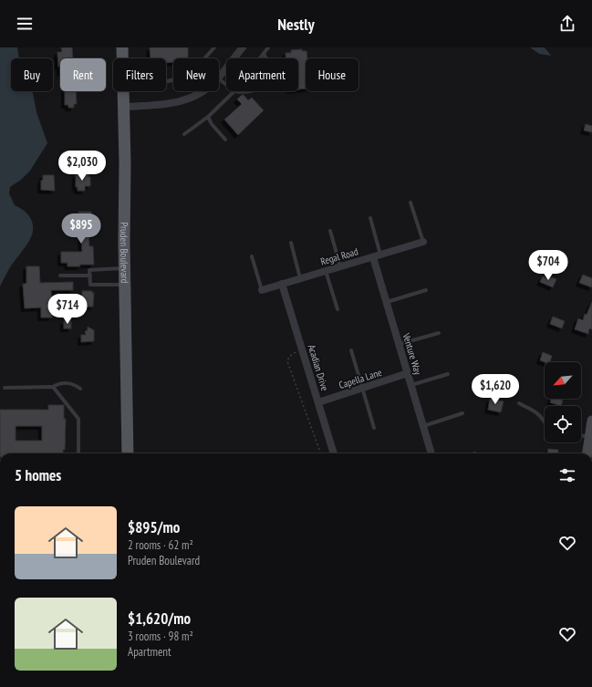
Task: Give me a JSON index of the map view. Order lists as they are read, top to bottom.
{
  "streets": {
    "main road": ["Pruden Boulevard"],
    "street": [
      "Regal Road",
      "Venture Way",
      "Acadian Drive",
      "Capella Lane"
    ]
  },
  "crossings": [
    ["Regal Road", "Venture Way"],
    ["Regal Road", "Acadian Drive"],
    ["Venture Way", "Capella Lane"],
    ["Acadian Drive", "Capella Lane"]
  ],
  "north": "bottom left",
  "page": {
    "header": "Nestly",
    "chip": [
      "Buy",
      "Rent",
      "Filters",
      "New",
      "Apartment",
      "House"
    ],
    "price": [
      "$2,030",
      "$895",
      "$704",
      "$714",
      "$1,620"
    ],
    "heading": "5 homes",
    "list": [
      {
        "name": "$895/mo",
        "note": "2 rooms · 62 m² · Pruden Boulevard"
      },
      {
        "name": "$1,620/mo",
        "note": "3 rooms · 98 m² · Apartment"
      }
    ]
  }
}
